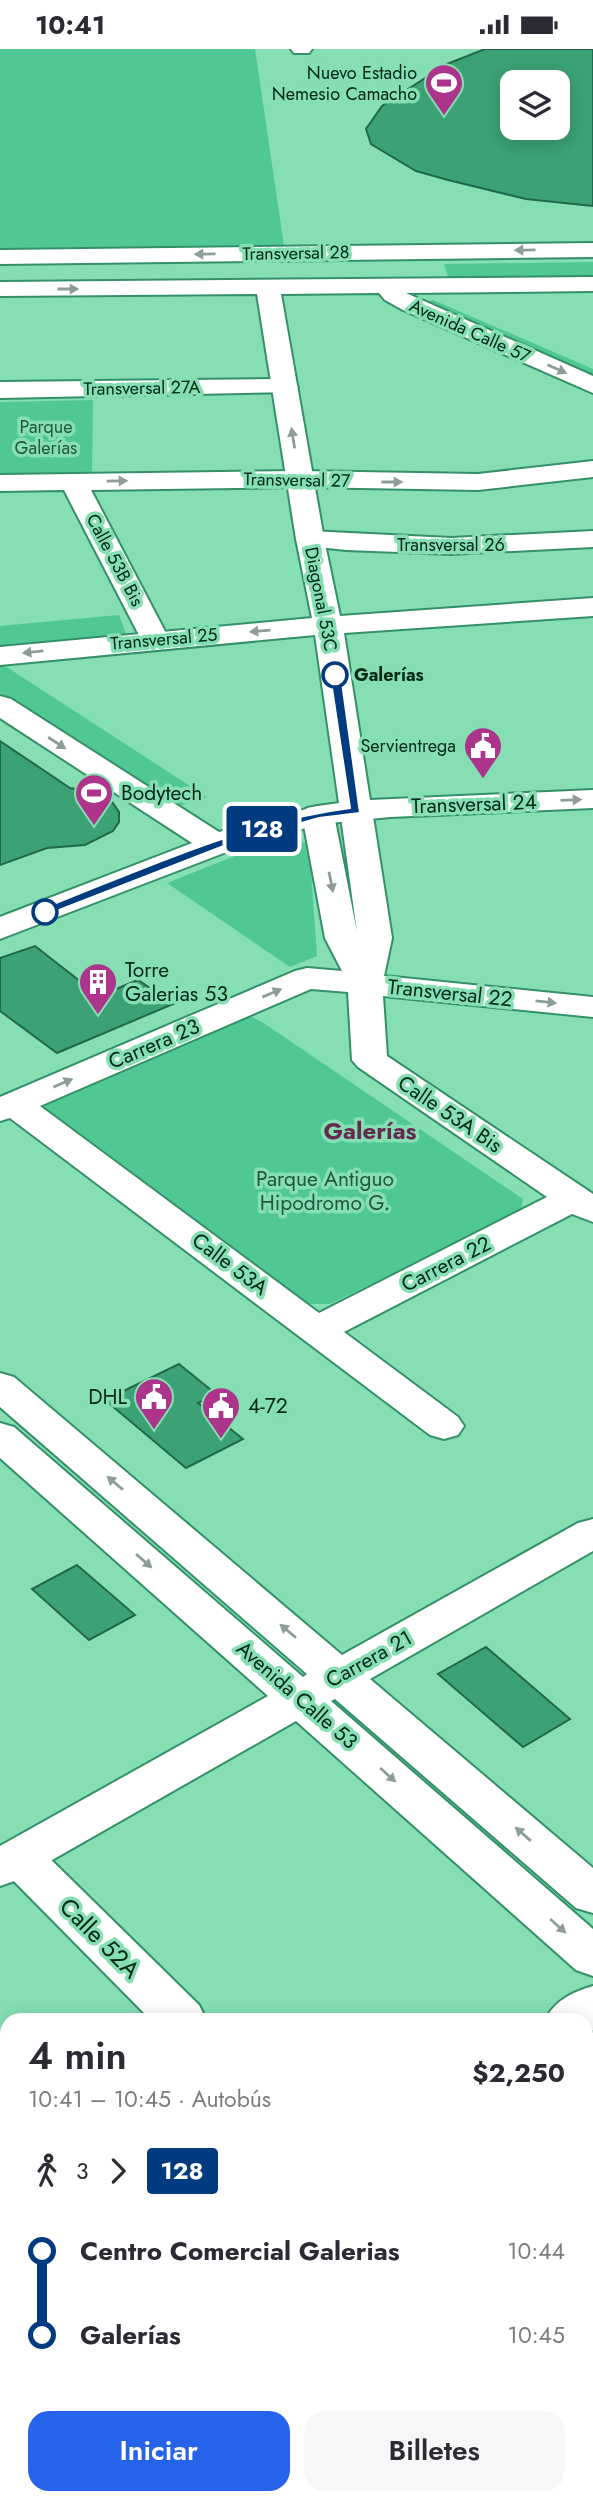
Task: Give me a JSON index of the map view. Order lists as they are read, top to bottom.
{
  "streets": {
    "street": [
      "Transversal 28",
      "Avenida Calle 57",
      "Transversal 27A",
      "Transversal 27",
      "Transversal 26",
      "Calle 53B Bis",
      "Diagonal 53C",
      "Transversal 25",
      "Transversal 24",
      "Transversal 22",
      "Carrera 23",
      "Calle 53A Bis",
      "Calle 53A",
      "Carrera 22",
      "Carrera 21",
      "Avenida Calle 53",
      "Calle 52A"
    ]
  },
  "crossings": [
    ["Transversal 28", "Avenida Calle 57"],
    ["Transversal 28", "Diagonal 53C"],
    ["Transversal 27A", "Diagonal 53C"],
    ["Transversal 27", "Calle 53B Bis"],
    ["Transversal 27", "Diagonal 53C"],
    ["Transversal 26", "Diagonal 53C"],
    ["Calle 53B Bis", "Transversal 25"],
    ["Diagonal 53C", "Transversal 25"],
    ["Diagonal 53C", "Transversal 24"],
    ["Diagonal 53C", "Transversal 22"],
    ["Diagonal 53C", "Calle 53A Bis"],
    ["Transversal 22", "Carrera 23"],
    ["Transversal 22", "Calle 53A Bis"],
    ["Carrera 23", "Calle 53A"],
    ["Calle 53A Bis", "Carrera 22"],
    ["Calle 53A", "Carrera 22"],
    ["Carrera 21", "Avenida Calle 53"],
    ["Carrera 21", "Calle 52A"]
  ],
  "one_way": [
    "Transversal 27",
    "Transversal 25",
    "Transversal 24",
    "Transversal 22",
    "Carrera 23"
  ],
  "districts": ["Galerías"],
  "parks": ["Parque Galerías", "Parque Antiguo Hipodromo G."],
  "places": {
    "sports": ["Nuevo Estadio Nemesio Camacho", "Bodytech"],
    "other": ["Galerías"],
    "public building": ["Servientrega", "DHL", "4-72"],
    "building": ["Torre Galerias 53"]
  },
  "lines": ["bus line 128"],
  "page": {
    "status": "10:41",
    "on_map": "128",
    "heading": ["4 min", "10:41 – 10:45 · Autobús", "$2,250"],
    "legs": ["3", "128"],
    "list": [
      {
        "name": "Centro Comercial Galerias",
        "value": "10:44"
      },
      {
        "name": "Galerías",
        "value": "10:45"
      }
    ],
    "buttons": ["Iniciar", "Billetes"]
  }
}
